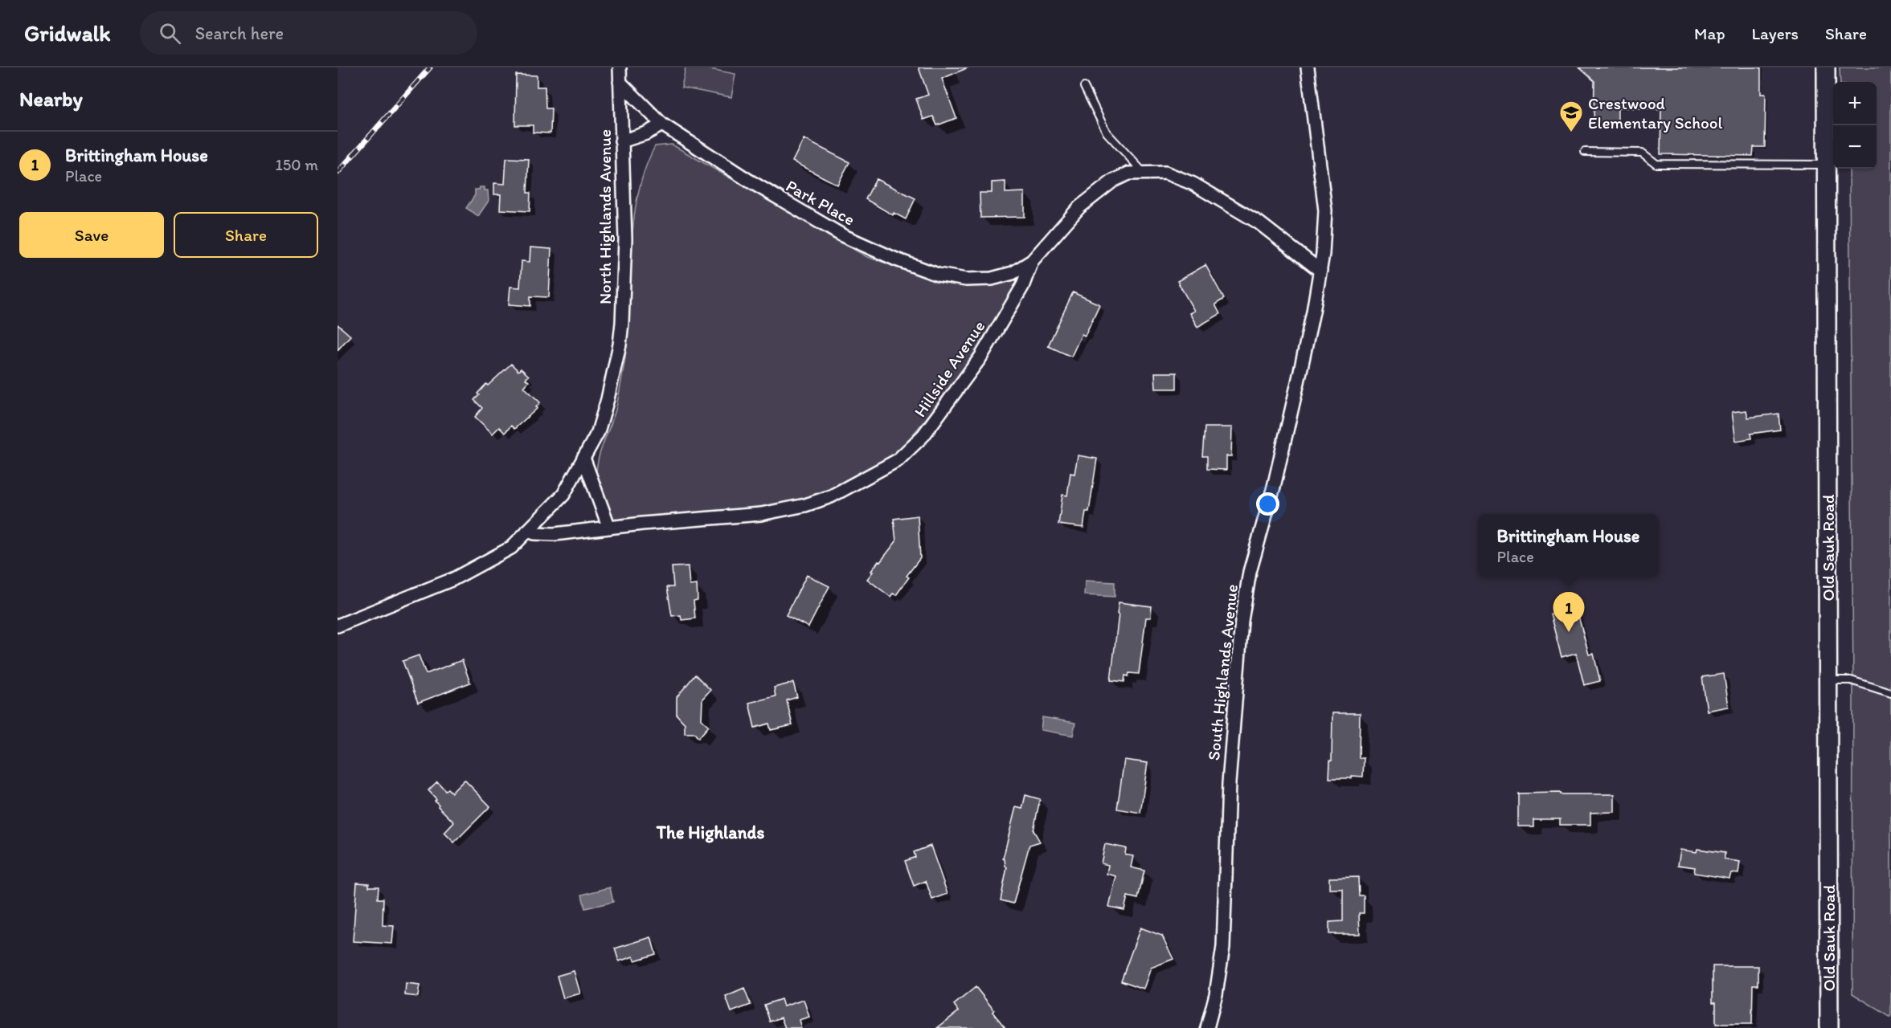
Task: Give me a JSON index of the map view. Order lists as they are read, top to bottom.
{
  "streets": {
    "street": [
      "Park Place",
      "North Highlands Avenue",
      "Hillside Avenue",
      "Old Sauk Road",
      "South Highlands Avenue"
    ]
  },
  "crossings": [
    ["Park Place", "North Highlands Avenue"],
    ["Park Place", "Hillside Avenue"],
    ["North Highlands Avenue", "Hillside Avenue"],
    ["Hillside Avenue", "South Highlands Avenue"]
  ],
  "districts": ["The Highlands"],
  "places": {
    "school or university": ["Crestwood Elementary School"]
  },
  "page": {
    "header": "Gridwalk",
    "search": "Search here",
    "nav": ["Map", "Layers", "Share"],
    "heading": "Nearby",
    "map_buttons": ["+", "−"],
    "list": [
      {
        "mark": "1",
        "name": "Brittingham House",
        "note": "Place",
        "value": "150 m"
      }
    ],
    "buttons": ["Save", "Share"],
    "popup": ["Brittingham House", "Place"],
    "pins": "1"
  }
}
